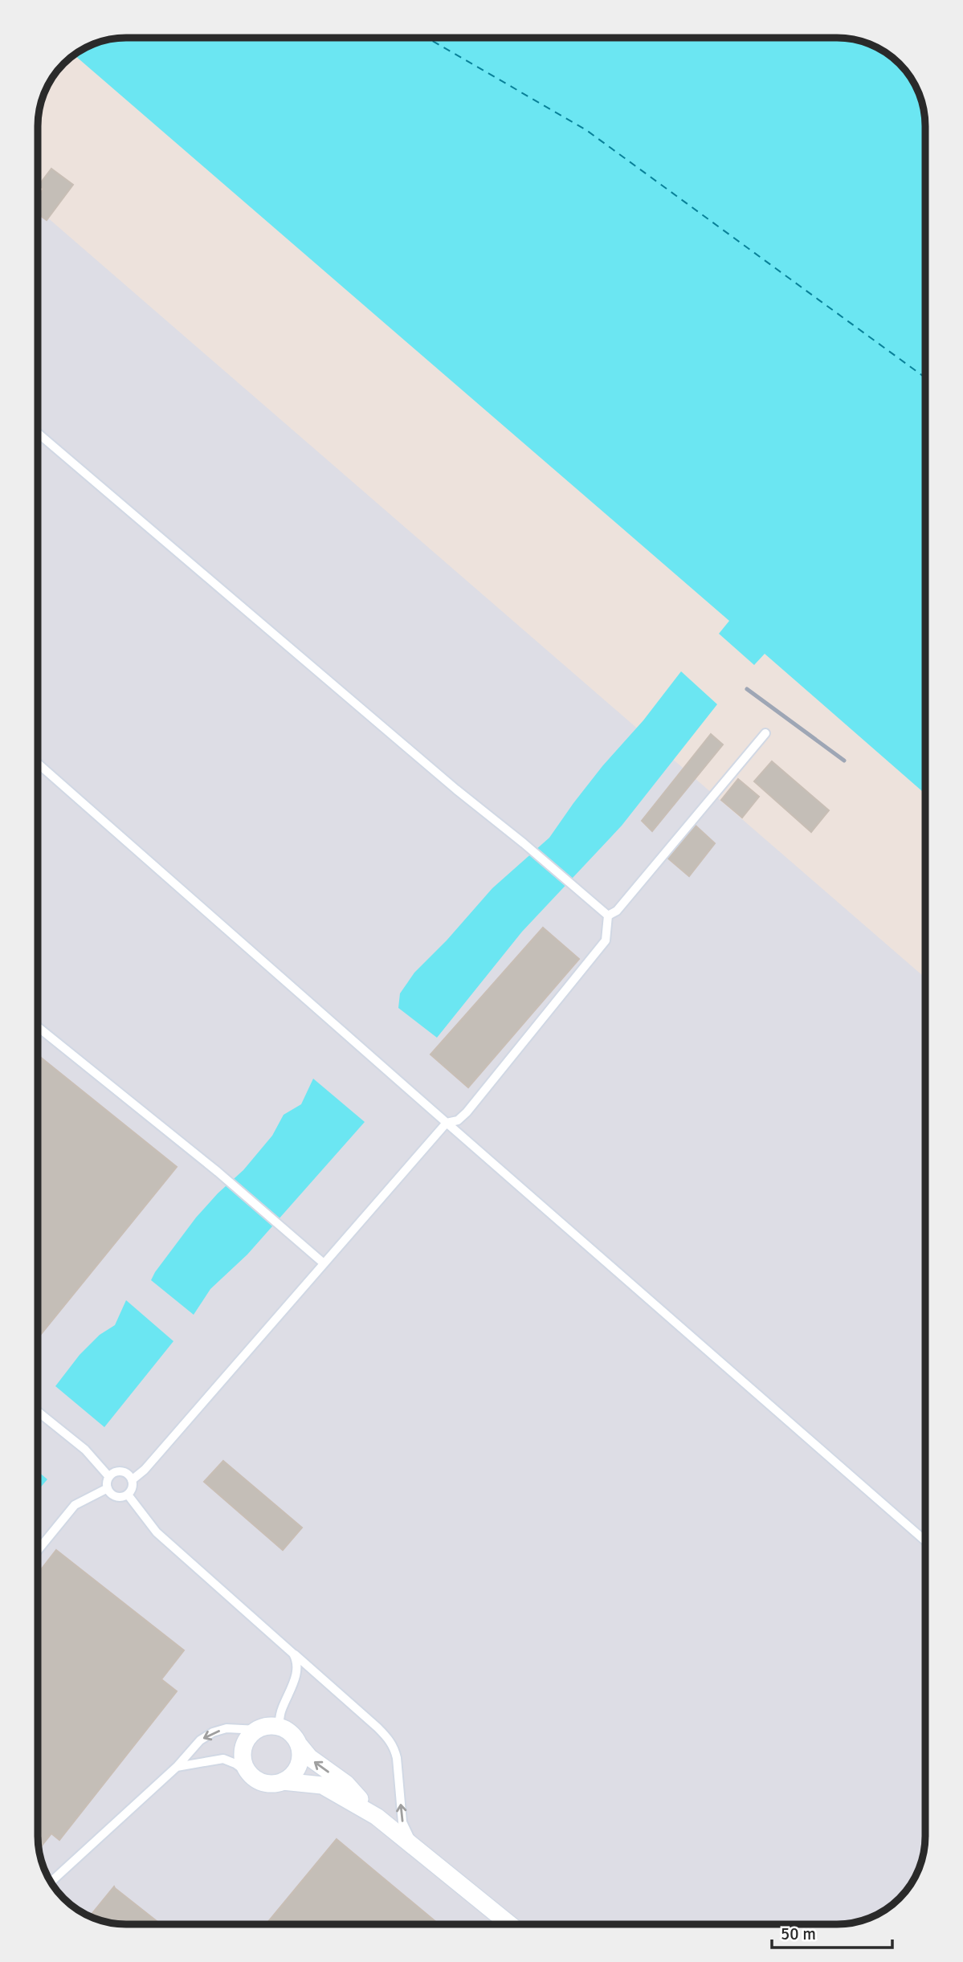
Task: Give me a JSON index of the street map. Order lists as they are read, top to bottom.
{
  "scale_bar": "50 m"
}
